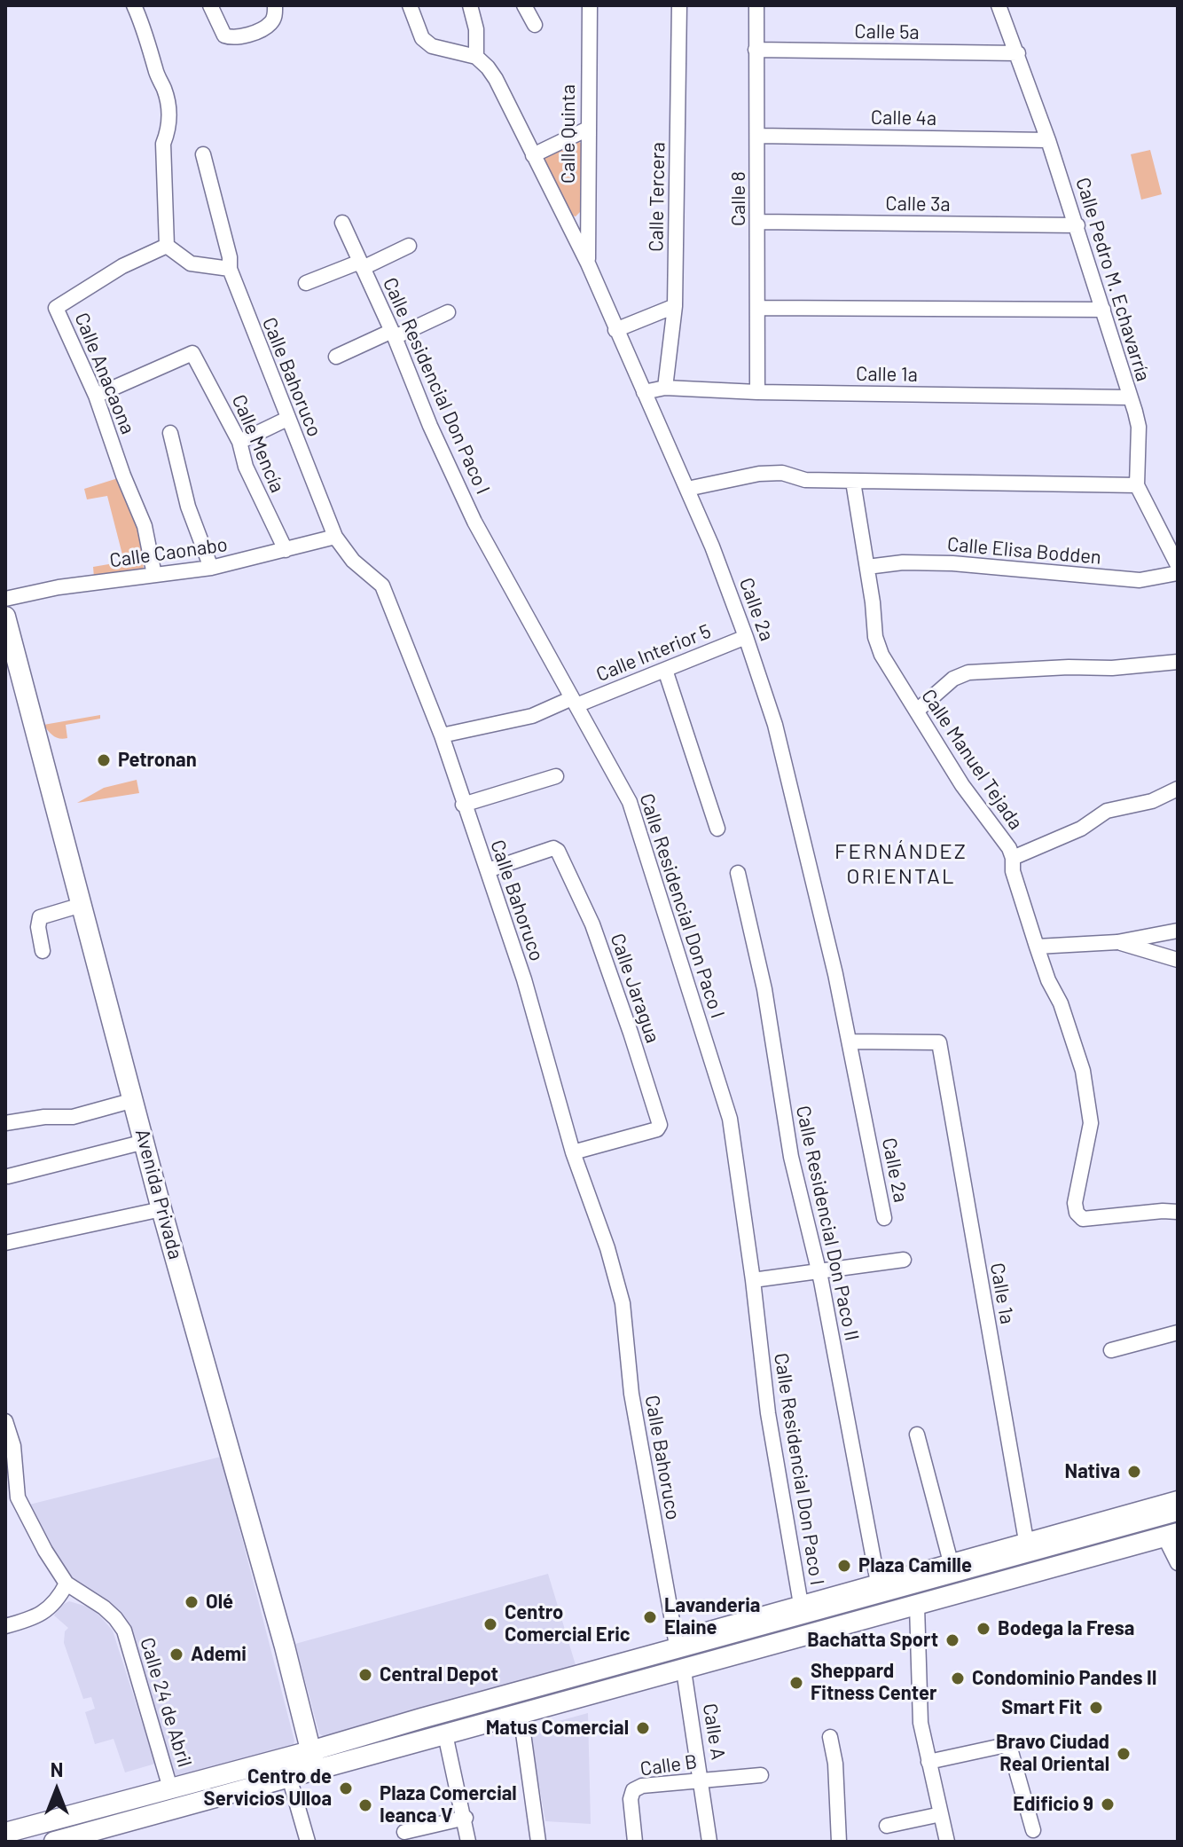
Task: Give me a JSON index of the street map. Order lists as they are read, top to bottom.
{
  "streets": {
    "main road": ["Avenida Privada"],
    "street": [
      "Calle 5a",
      "Calle 4a",
      "Calle Quinta",
      "Calle Tercera",
      "Calle 8",
      "Calle 3a",
      "Calle Pedro M. Echavarría",
      "Calle Anacaona",
      "Calle 1a",
      "Calle Bahoruco",
      "Calle Residencial Don Paco I",
      "Calle Mencía",
      "Calle Elisa Bodden",
      "Calle Caonabo",
      "Calle 2a",
      "Calle Interior 5",
      "Calle Manuel Tejada",
      "Calle Jaragua",
      "Calle Residencial Don Paco II",
      "Calle 24 de Abril",
      "Calle A",
      "Calle B"
    ]
  },
  "crossings": [
    ["Calle 5a", "Calle 8"],
    ["Calle 5a", "Calle Pedro M. Echavarría"],
    ["Calle 4a", "Calle 8"],
    ["Calle 4a", "Calle Pedro M. Echavarría"],
    ["Calle Quinta", "Calle 2a"],
    ["Calle Tercera", "Calle 1a"],
    ["Calle 8", "Calle 3a"],
    ["Calle 8", "Calle 1a"],
    ["Calle 3a", "Calle Pedro M. Echavarría"],
    ["Calle Pedro M. Echavarría", "Calle 1a"],
    ["Calle Anacaona", "Calle Mencía"],
    ["Calle Anacaona", "Calle Caonabo"],
    ["Calle 1a", "Calle 2a"],
    ["Calle Bahoruco", "Calle Caonabo"],
    ["Calle Bahoruco", "Calle Interior 5"],
    ["Calle Bahoruco", "Calle Jaragua"],
    ["Calle Residencial Don Paco I", "Calle Interior 5"],
    ["Calle Mencía", "Calle Caonabo"],
    ["Calle Elisa Bodden", "Calle Manuel Tejada"],
    ["Calle 2a", "Calle Interior 5"],
    ["Calle A", "Calle B"]
  ],
  "districts": ["FERNÁNDEZ ORIENTAL"],
  "places": [
    "Petronan",
    "Nativa",
    "Plaza Camille",
    "Olé",
    "Lavanderia Elaine",
    "Centro Comercial Eric",
    "Bodega la Fresa",
    "Bachatta Sport",
    "Ademi",
    "Central Depot",
    "Condominio Pandes II",
    "Sheppard Fitness Center",
    "Smart Fit",
    "Matus Comercial",
    "Bravo Ciudad Real Oriental",
    "Centro de Servicios Ulloa",
    "Edificio 9",
    "Plaza Comercial Ieanca V"
  ],
  "north": "top"
}
